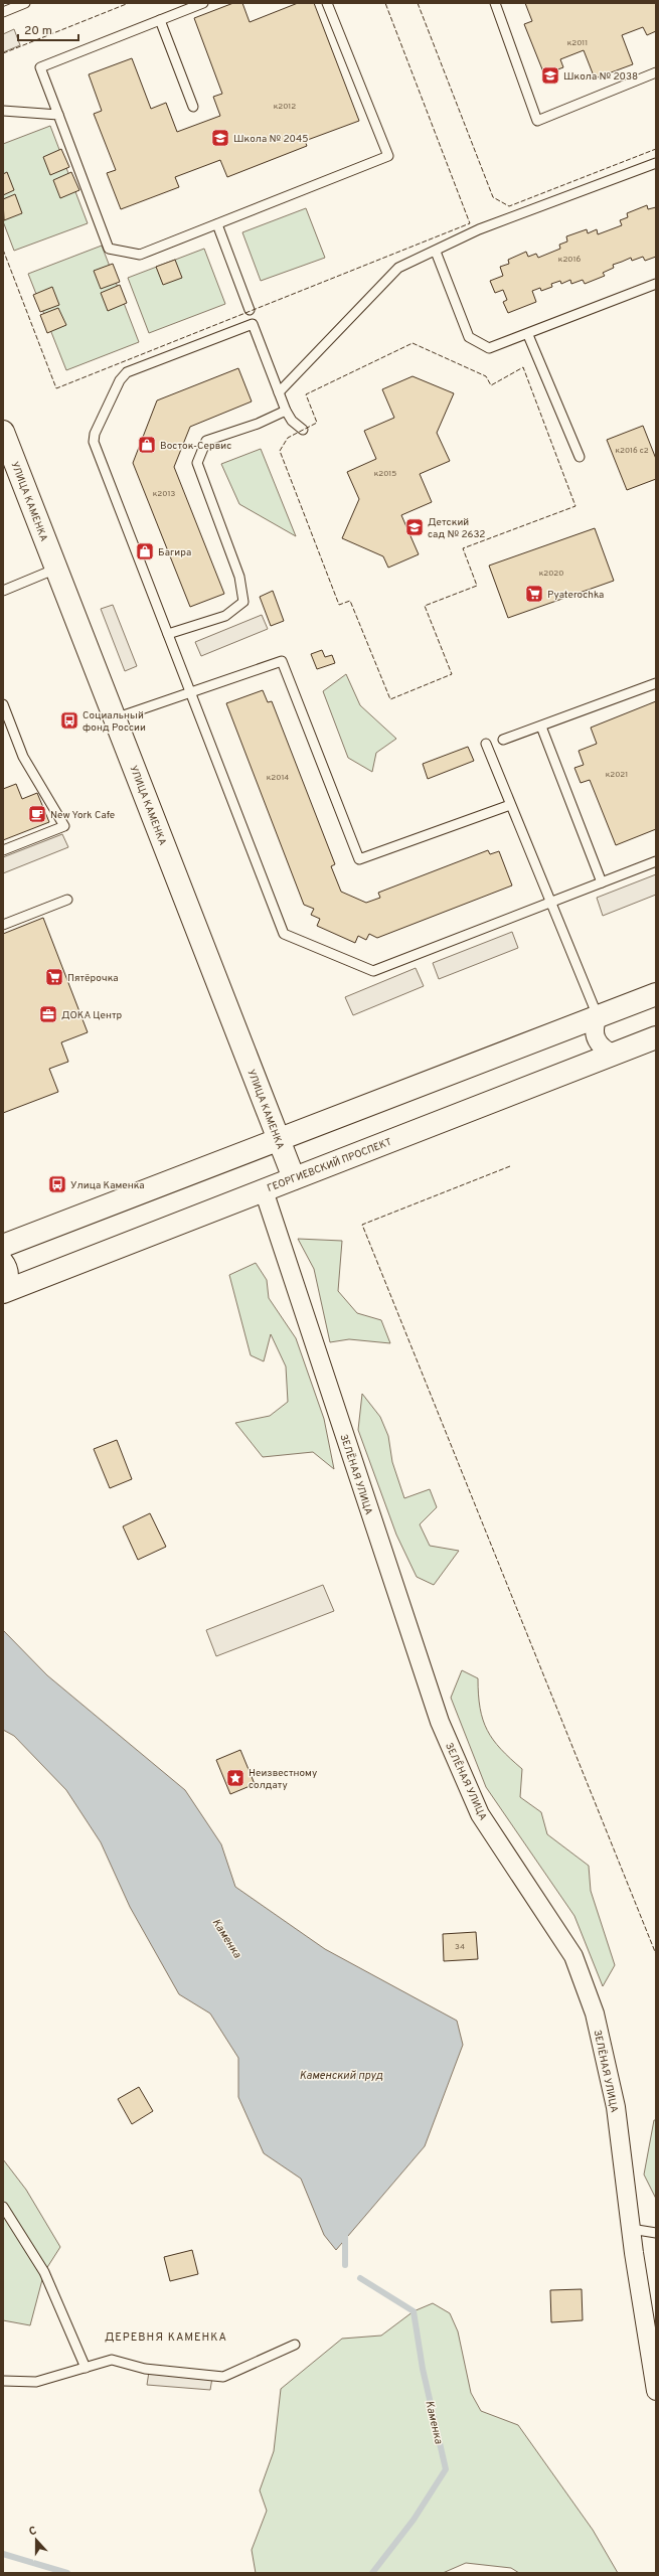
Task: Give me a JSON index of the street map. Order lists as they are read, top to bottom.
{
  "streets": {
    "main road": ["УЛИЦА КАМЕНКА", "ГЕОРГИЕВСКИЙ ПРОСПЕКТ"],
    "street": ["ЗЕЛЁНАЯ УЛИЦА"]
  },
  "crossings": [
    ["УЛИЦА КАМЕНКА", "ГЕОРГИЕВСКИЙ ПРОСПЕКТ"],
    ["ГЕОРГИЕВСКИЙ ПРОСПЕКТ", "ЗЕЛЁНАЯ УЛИЦА"]
  ],
  "districts": ["ДЕРЕВНЯ КАМЕНКА"],
  "water": ["Каменка", "Каменский пруд"],
  "places": {
    "school or university": ["Школа № 2038", "Школа № 2045", "Детский сад № 2632"],
    "shop": ["Восток-Сервис", "Багира"],
    "supermarket": ["Pyaterochka", "Пятёрочка"],
    "bus stop": ["Социальный фонд России", "Улица Каменка"],
    "cafe": ["New York Cafe"],
    "office": ["ДОКА Центр"],
    "place": ["Неизвестному солдату"]
  },
  "house_numbers": [
    "к2011",
    "к2012",
    "к2016",
    "к2016 с2",
    "к2015",
    "к2013",
    "к2020",
    "к2021",
    "к2014",
    "34"
  ],
  "scale_bar": "20 m",
  "north": "top"
}
